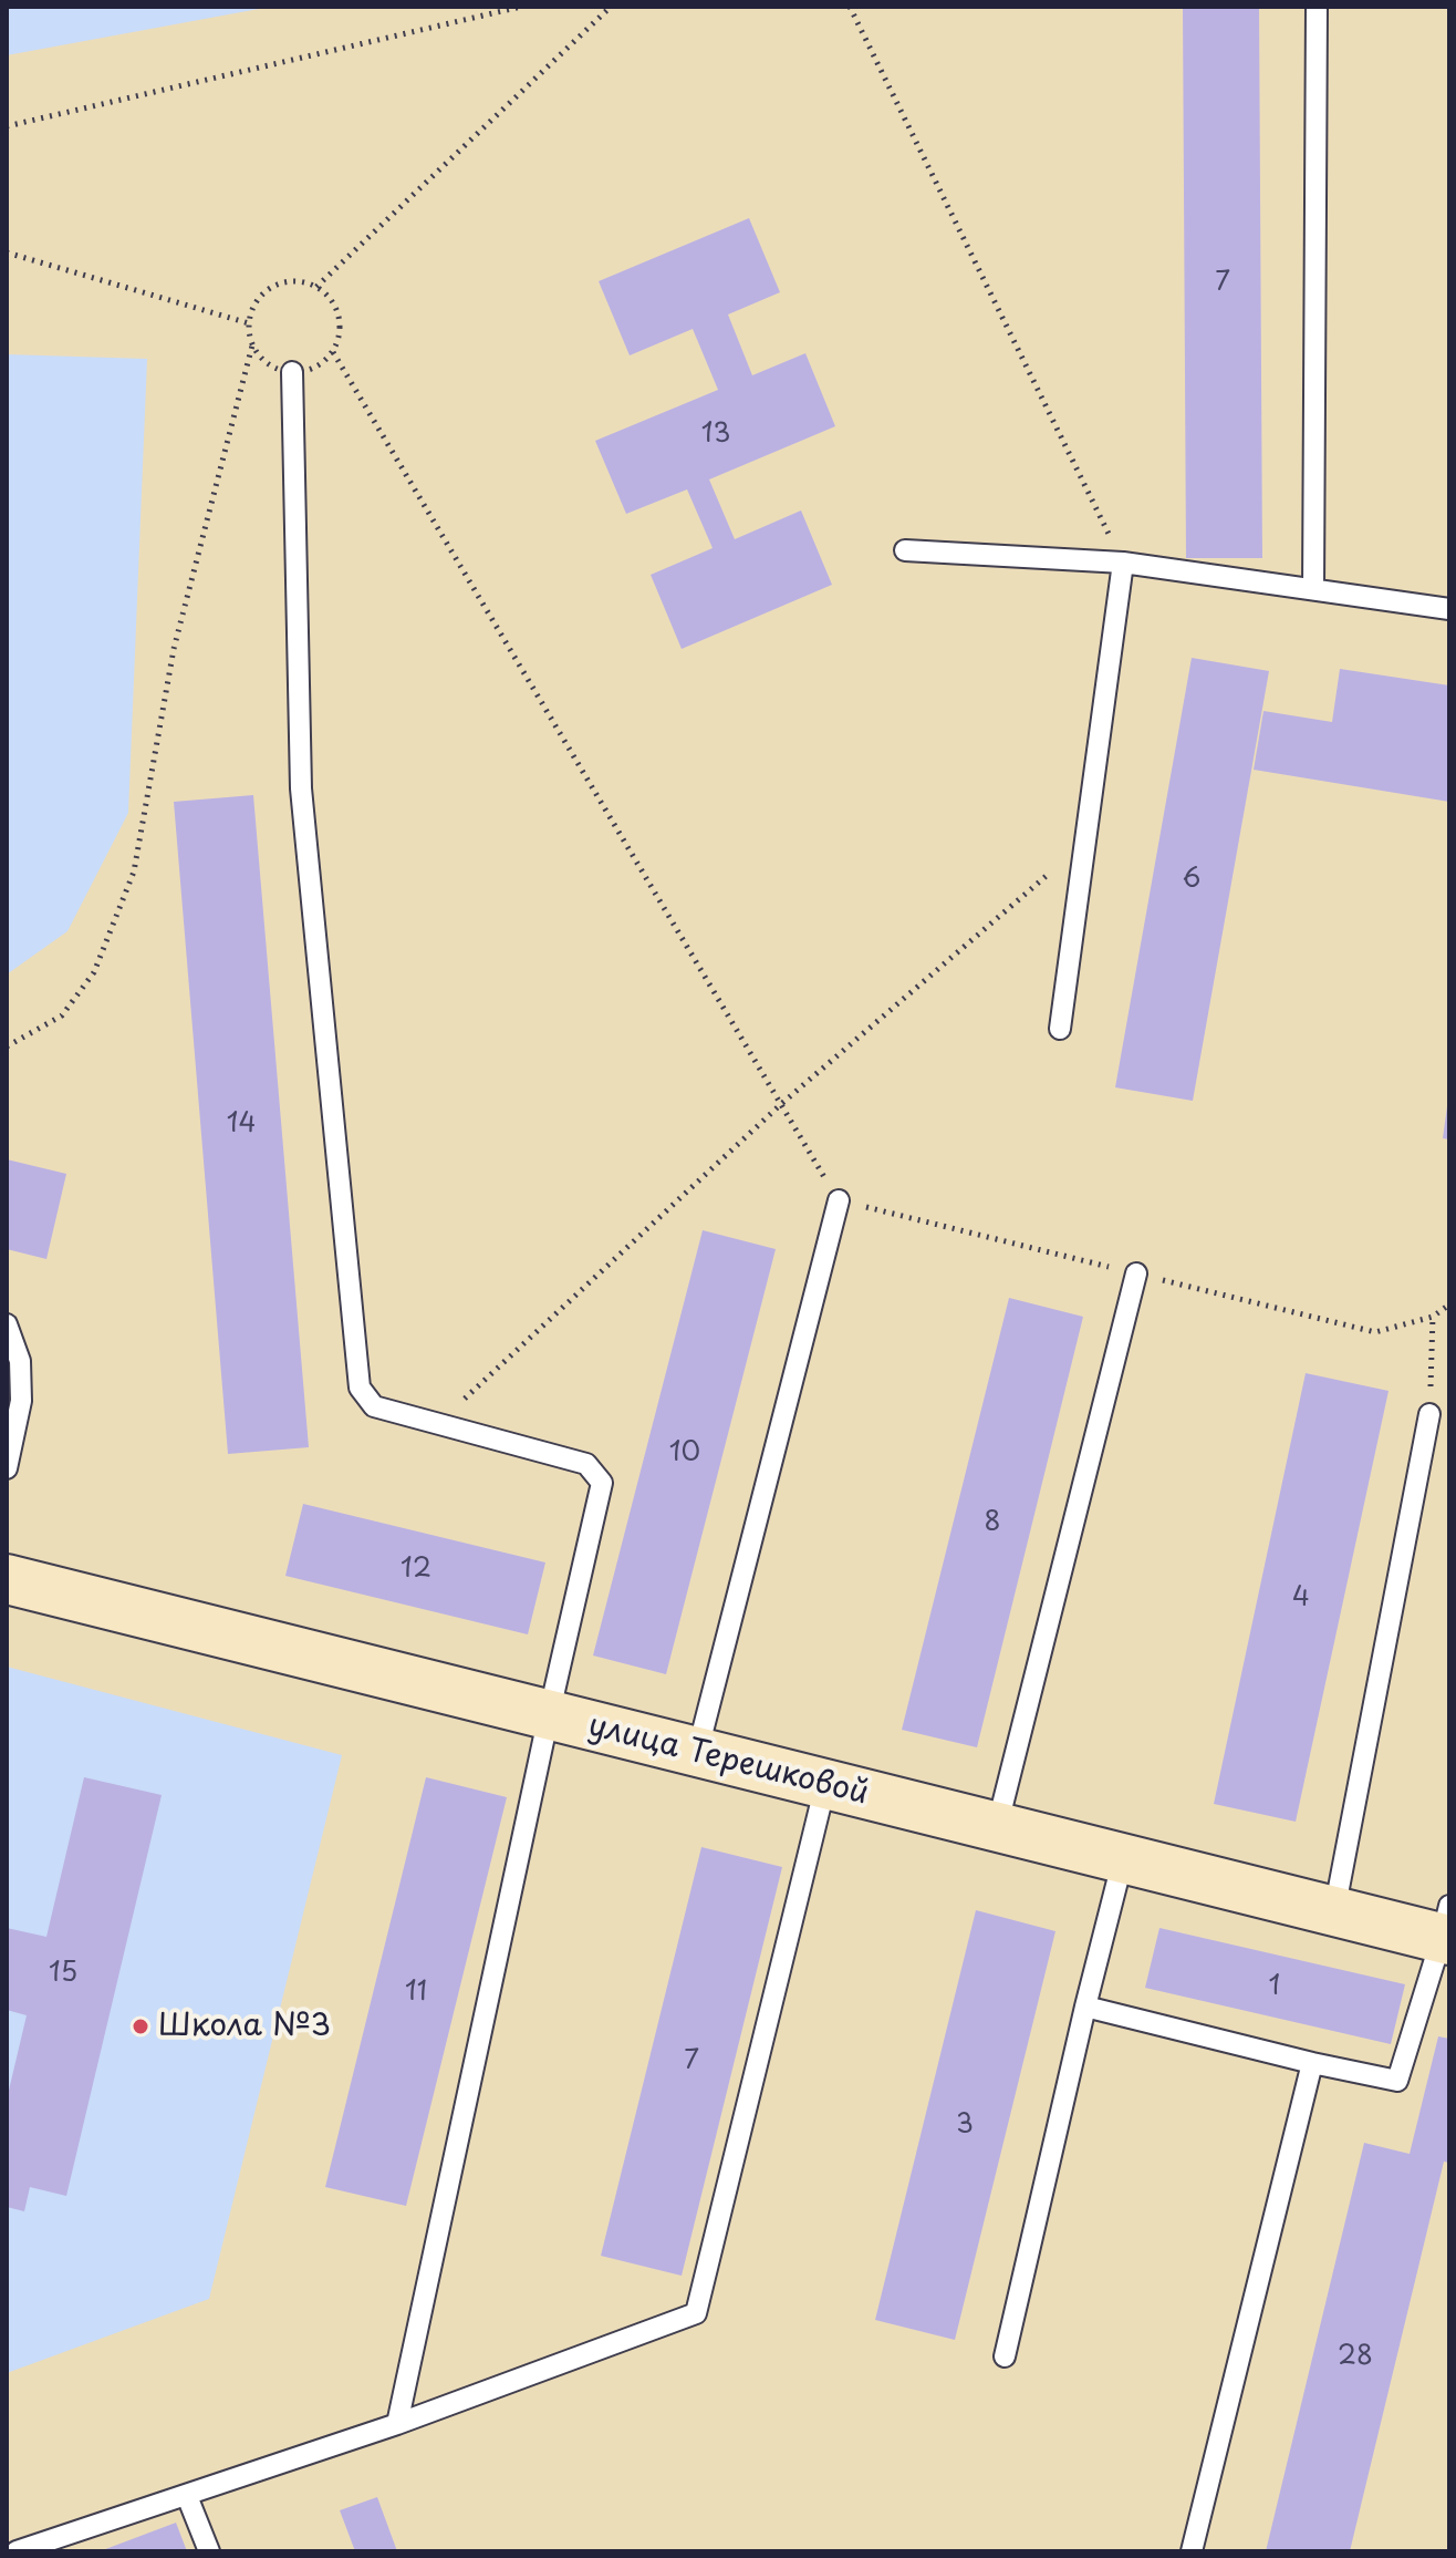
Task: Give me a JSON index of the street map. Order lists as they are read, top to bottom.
{
  "streets": {
    "street": ["улица Терешковой"]
  },
  "places": ["Школа №3"],
  "house_numbers": [
    "7",
    "13",
    "6",
    "14",
    "10",
    "8",
    "12",
    "4",
    "15",
    "1",
    "11",
    "7",
    "3",
    "28"
  ]
}
